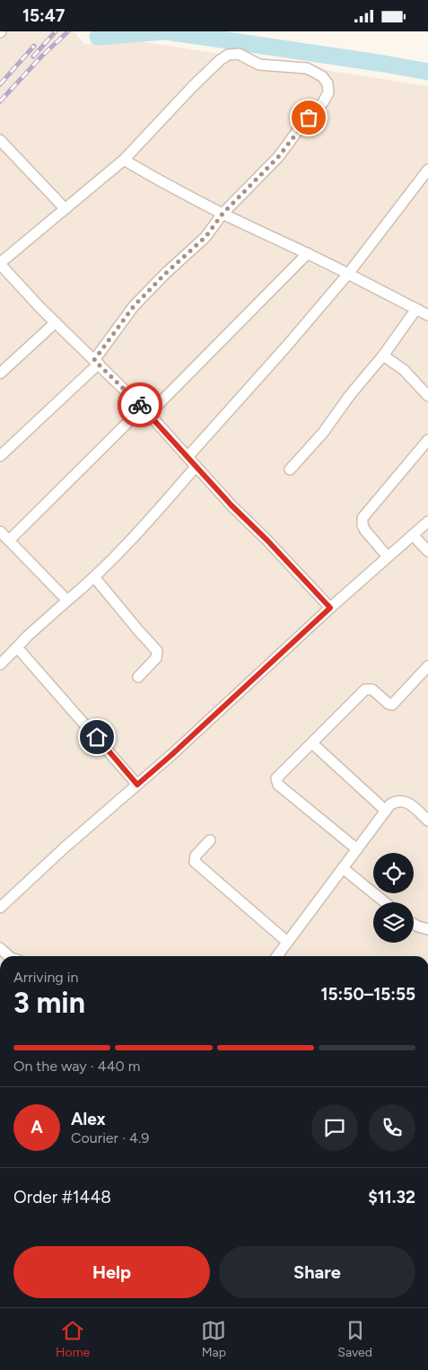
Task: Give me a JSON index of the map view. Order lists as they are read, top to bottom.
{
  "page": {
    "status": "15:47",
    "heading": ["3 min", "Arriving in", "15:50–15:55"],
    "panel": [
      "Alex",
      "Courier · 4.9",
      "Order #1448",
      "$11.32"
    ],
    "bar": "On the way · 440 m",
    "round": "A",
    "buttons": ["Help", "Share"],
    "tabs": ["Home", "Map", "Saved"]
  }
}
